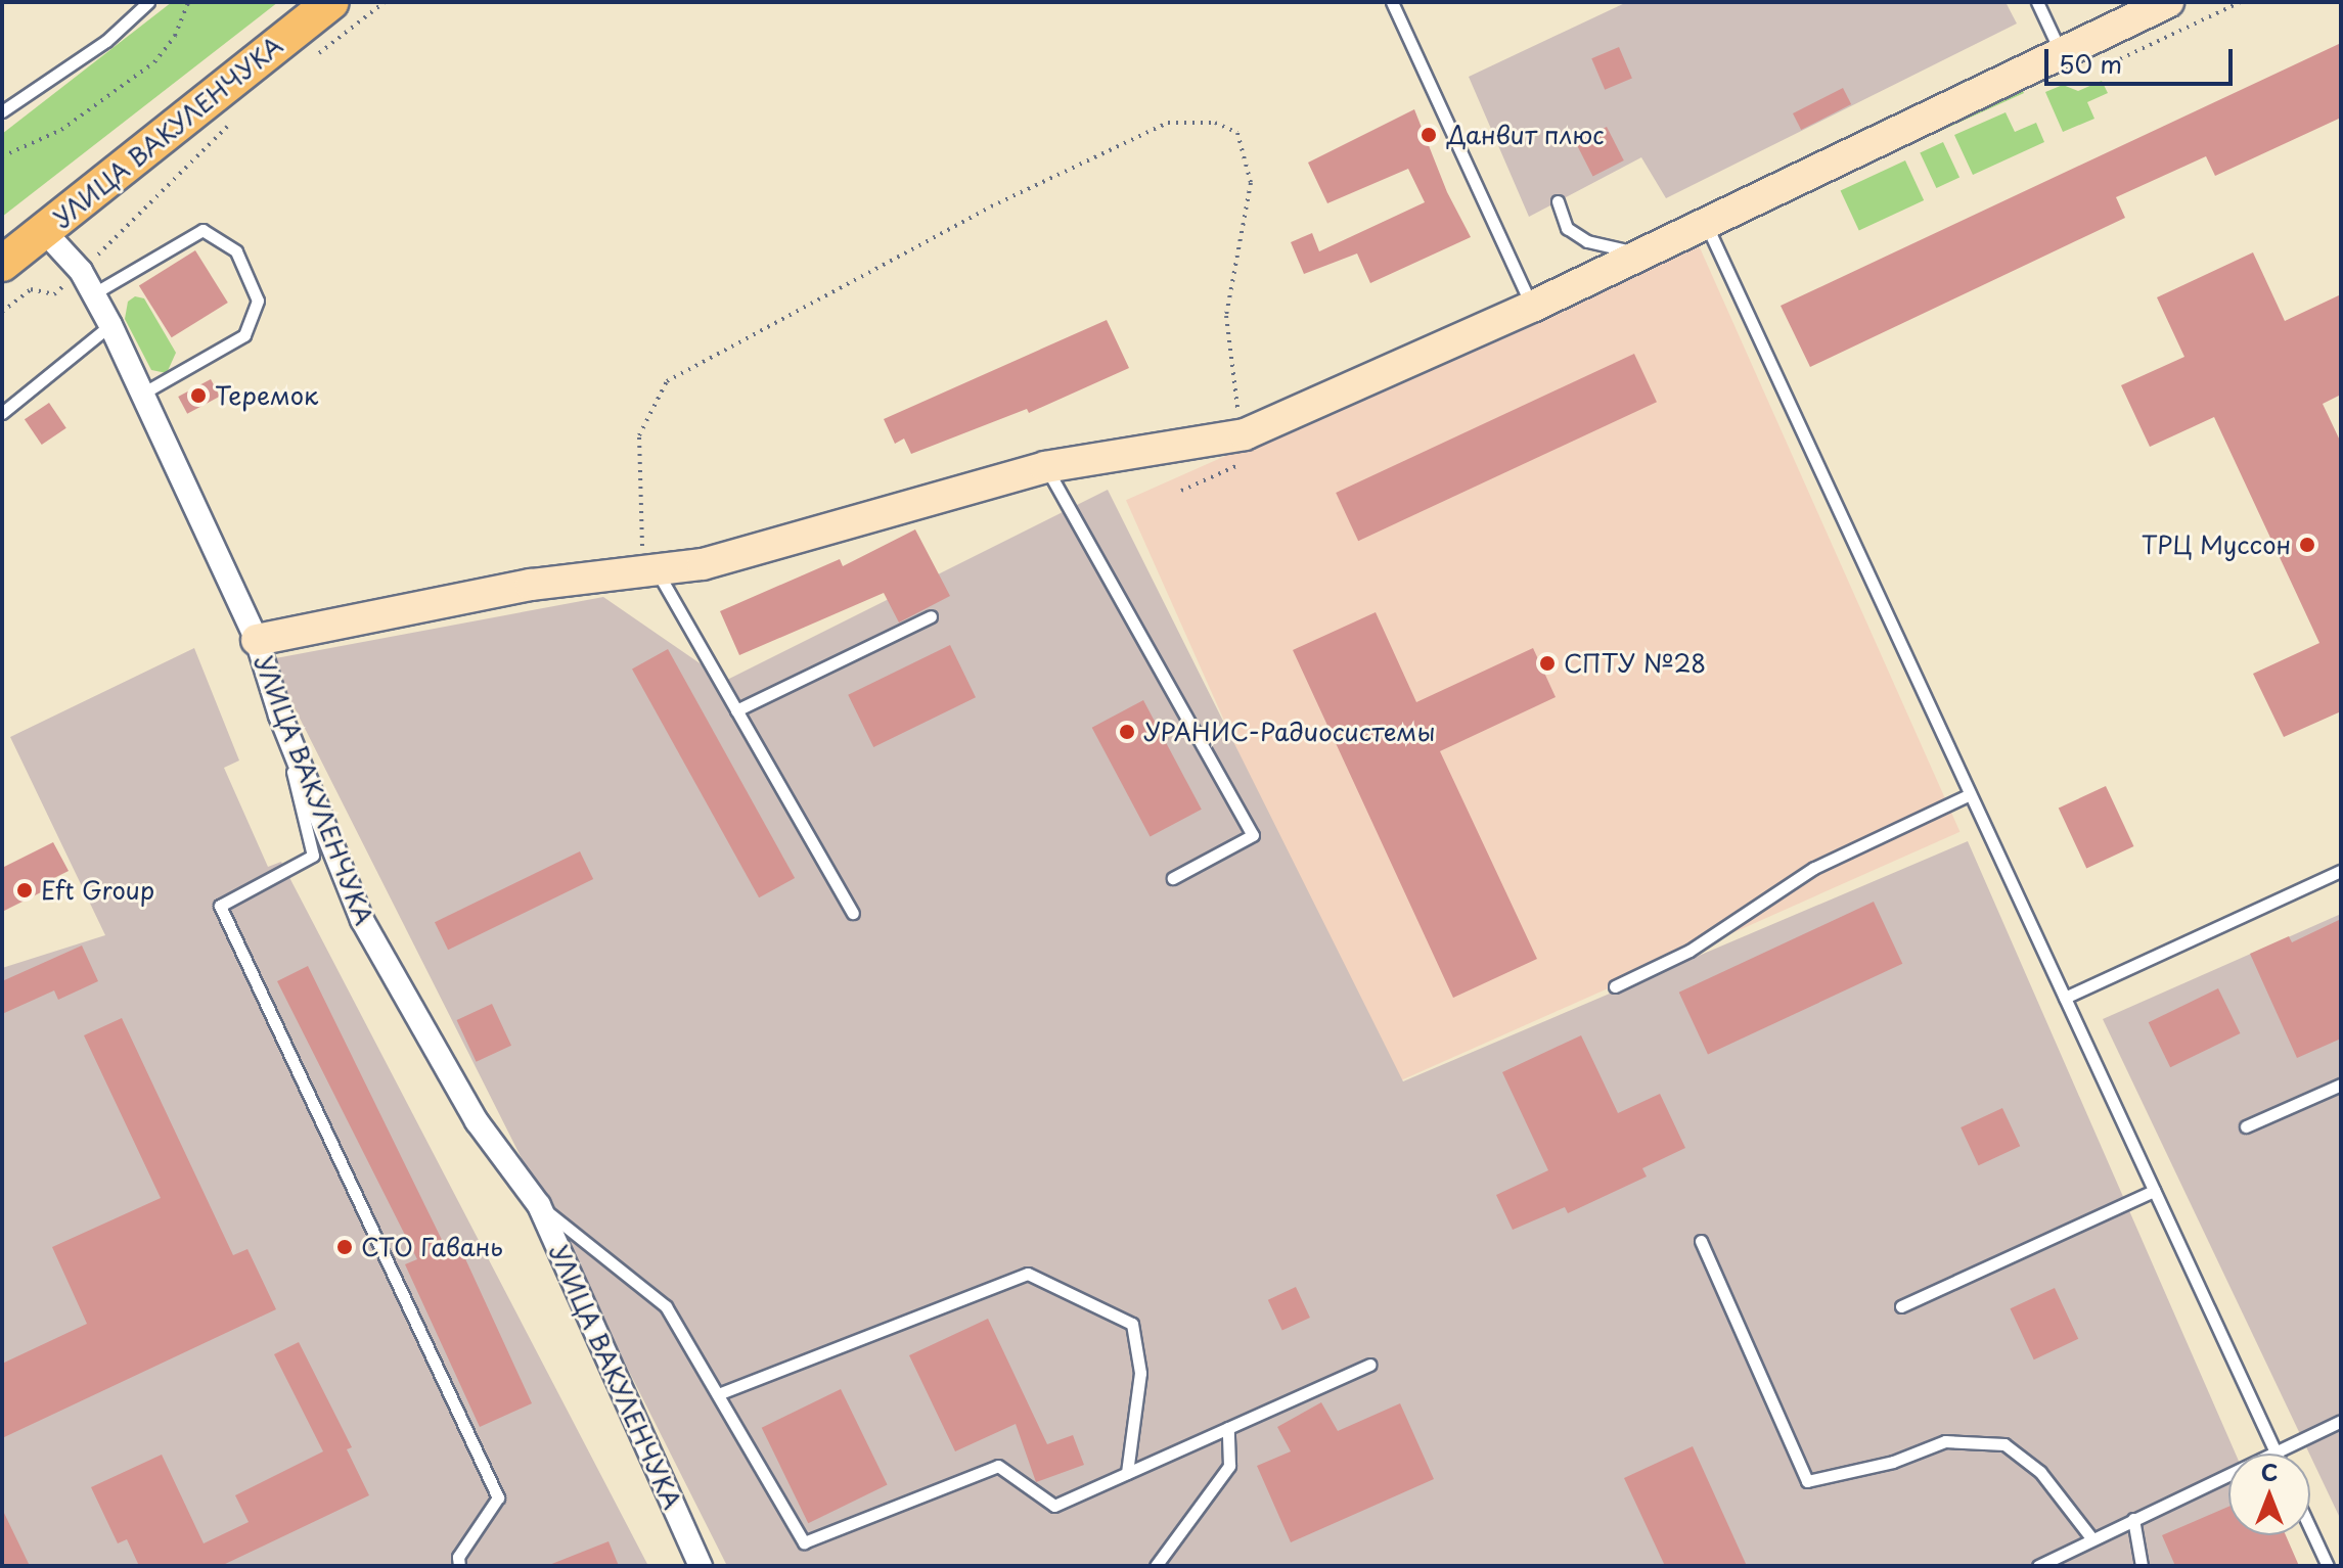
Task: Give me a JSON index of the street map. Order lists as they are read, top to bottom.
{
  "streets": {
    "main road": ["УЛИЦА ВАКУЛЕНЧУКА"]
  },
  "places": [
    "Данвит плюс",
    "Теремок",
    "ТРЦ Муссон",
    "СПТУ №28",
    "УРАНИС-Радиосистемы",
    "Eft Group",
    "СТО Гавань"
  ],
  "scale_bar": "50 m",
  "north": "top"
}
